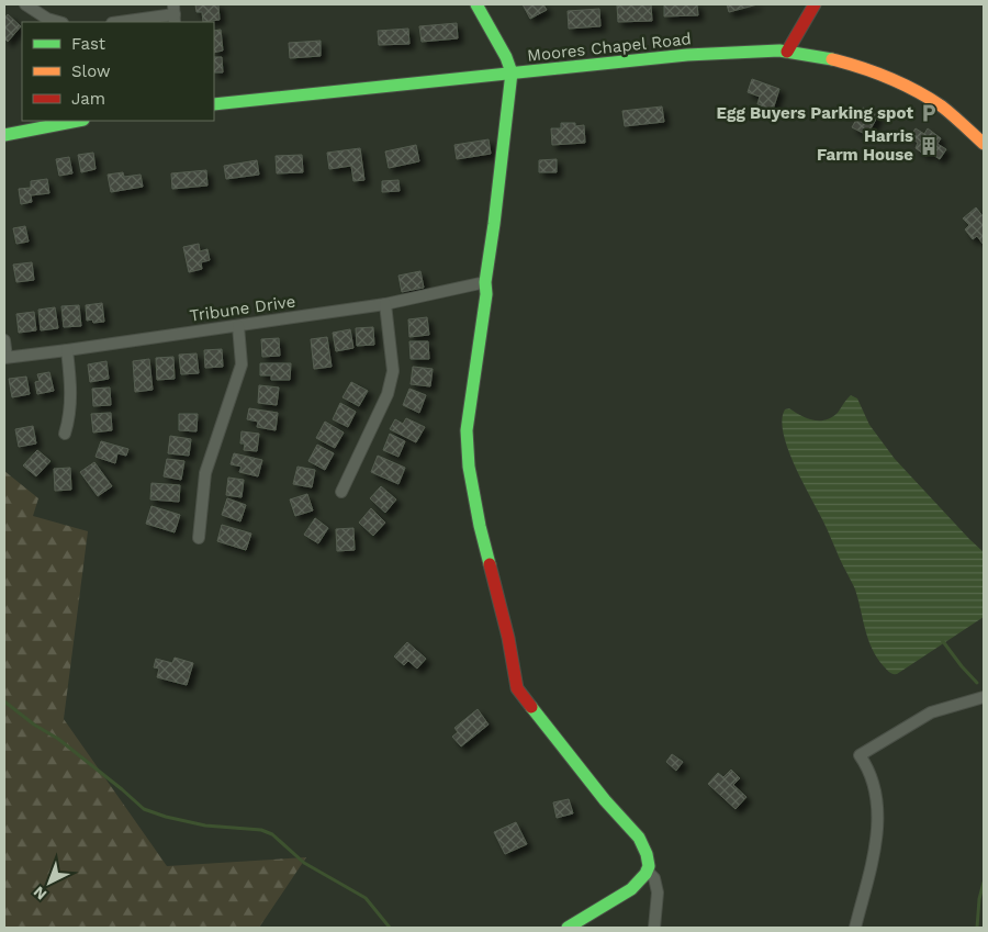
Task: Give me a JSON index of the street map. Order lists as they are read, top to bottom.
{
  "streets": {
    "street": ["Moores Chapel Road", "Tribune Drive"]
  },
  "places": {
    "parking": ["Egg Buyers Parking spot"],
    "building": ["Harris Farm House"]
  },
  "legend": ["Fast", "Slow", "Jam"],
  "north": "bottom left"
}
